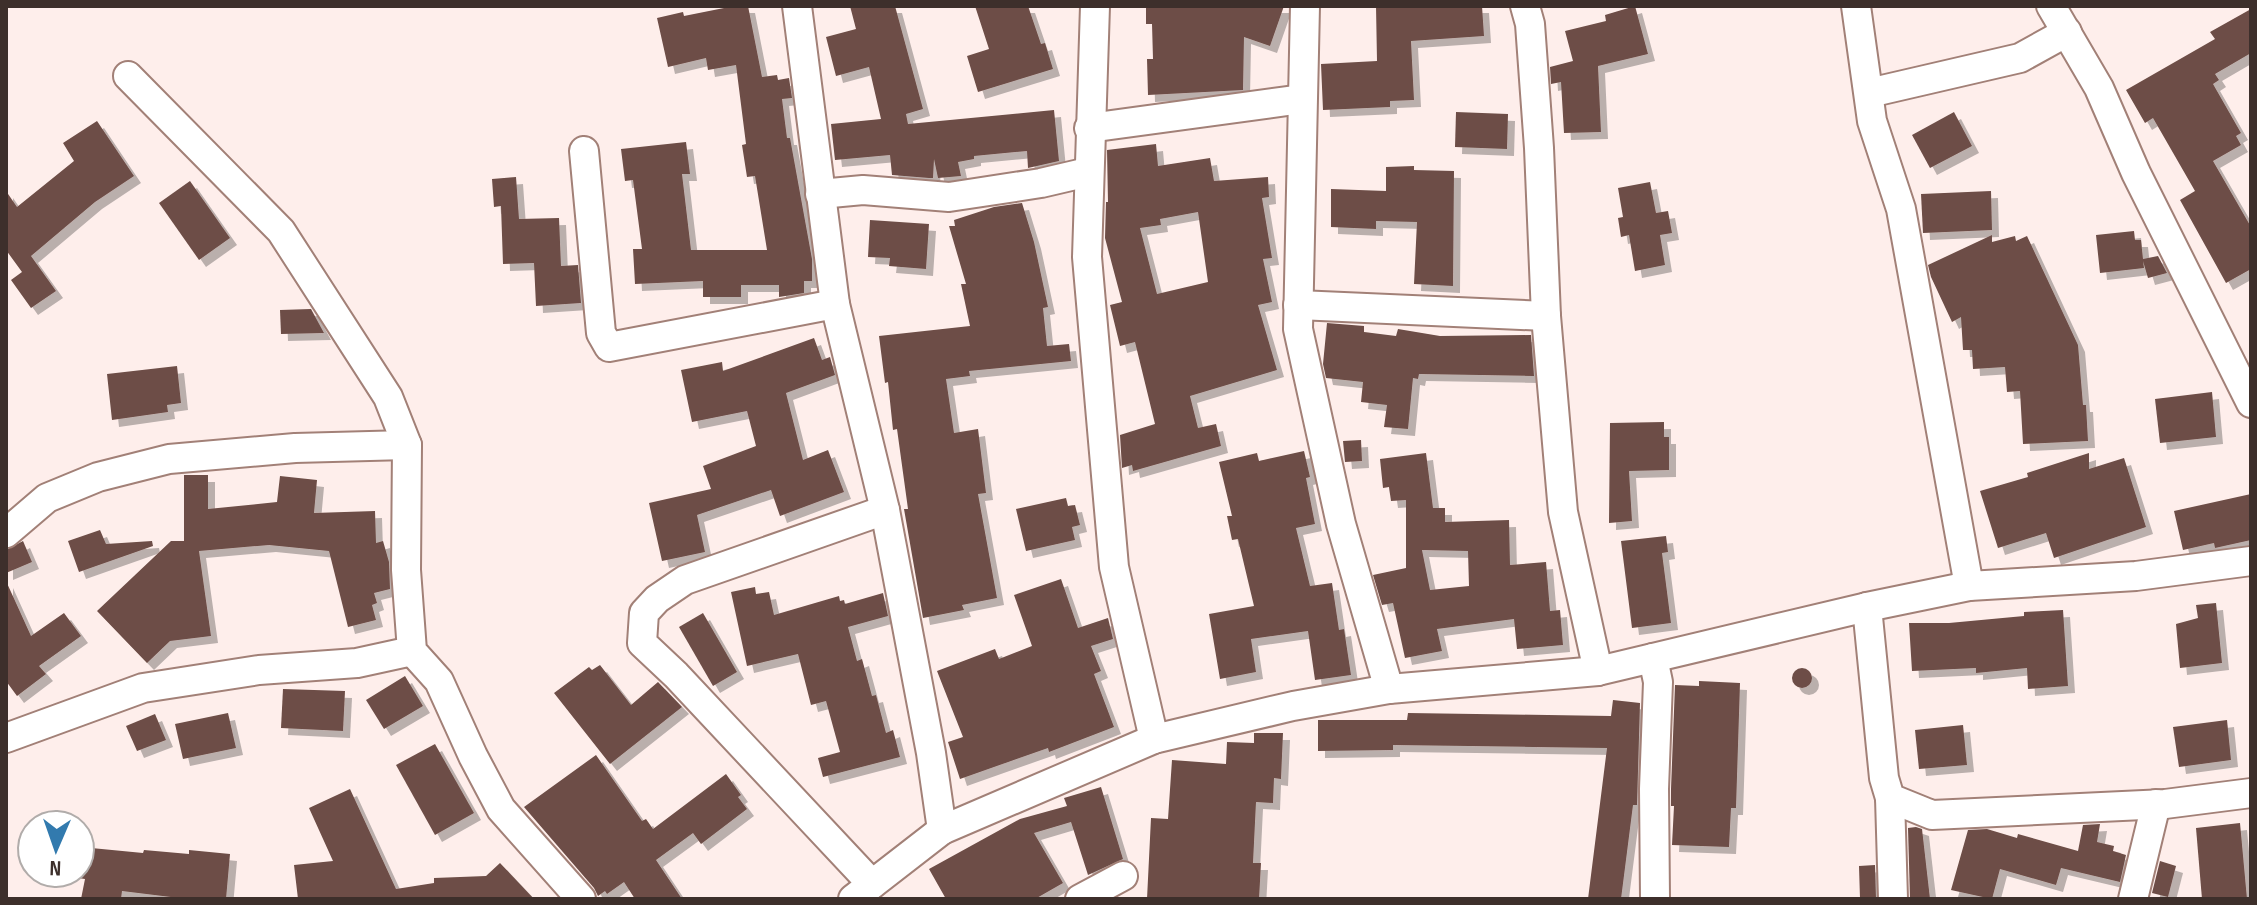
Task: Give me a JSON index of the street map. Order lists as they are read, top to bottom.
{
  "north": "bottom"
}
